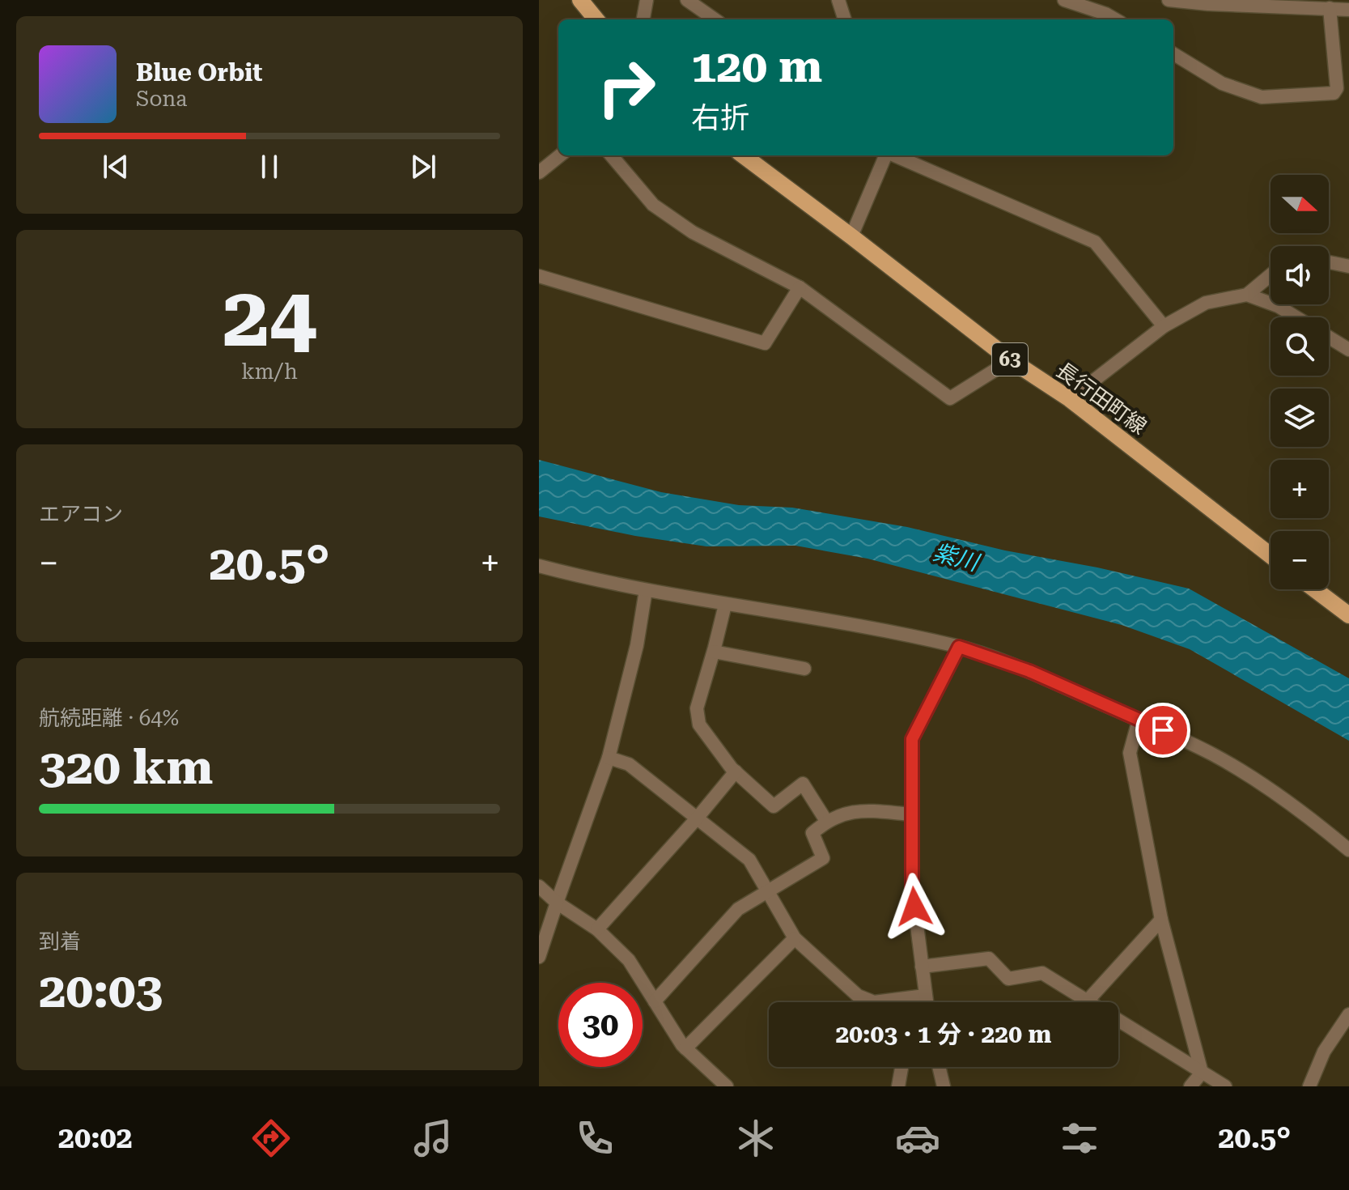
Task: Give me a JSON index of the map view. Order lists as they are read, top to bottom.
{
  "streets": {
    "main road": ["63", "長行田町線"]
  },
  "water": ["紫川"],
  "north": "right",
  "page": {
    "turn": ["120 m", "右折"],
    "song": ["Blue Orbit", "Sona"],
    "map_buttons": ["+", "−"],
    "tile": [
      ["24", "km/h"],
      "エアコン",
      ["航続距離 · 64%", "320 km"],
      ["到着", "20:03"]
    ],
    "heat": ["−", "20.5°", "+"],
    "limit": "30",
    "trip": "20:03 · 1 分 · 220 m",
    "tabs": ["20:02", "20.5°"]
  }
}
